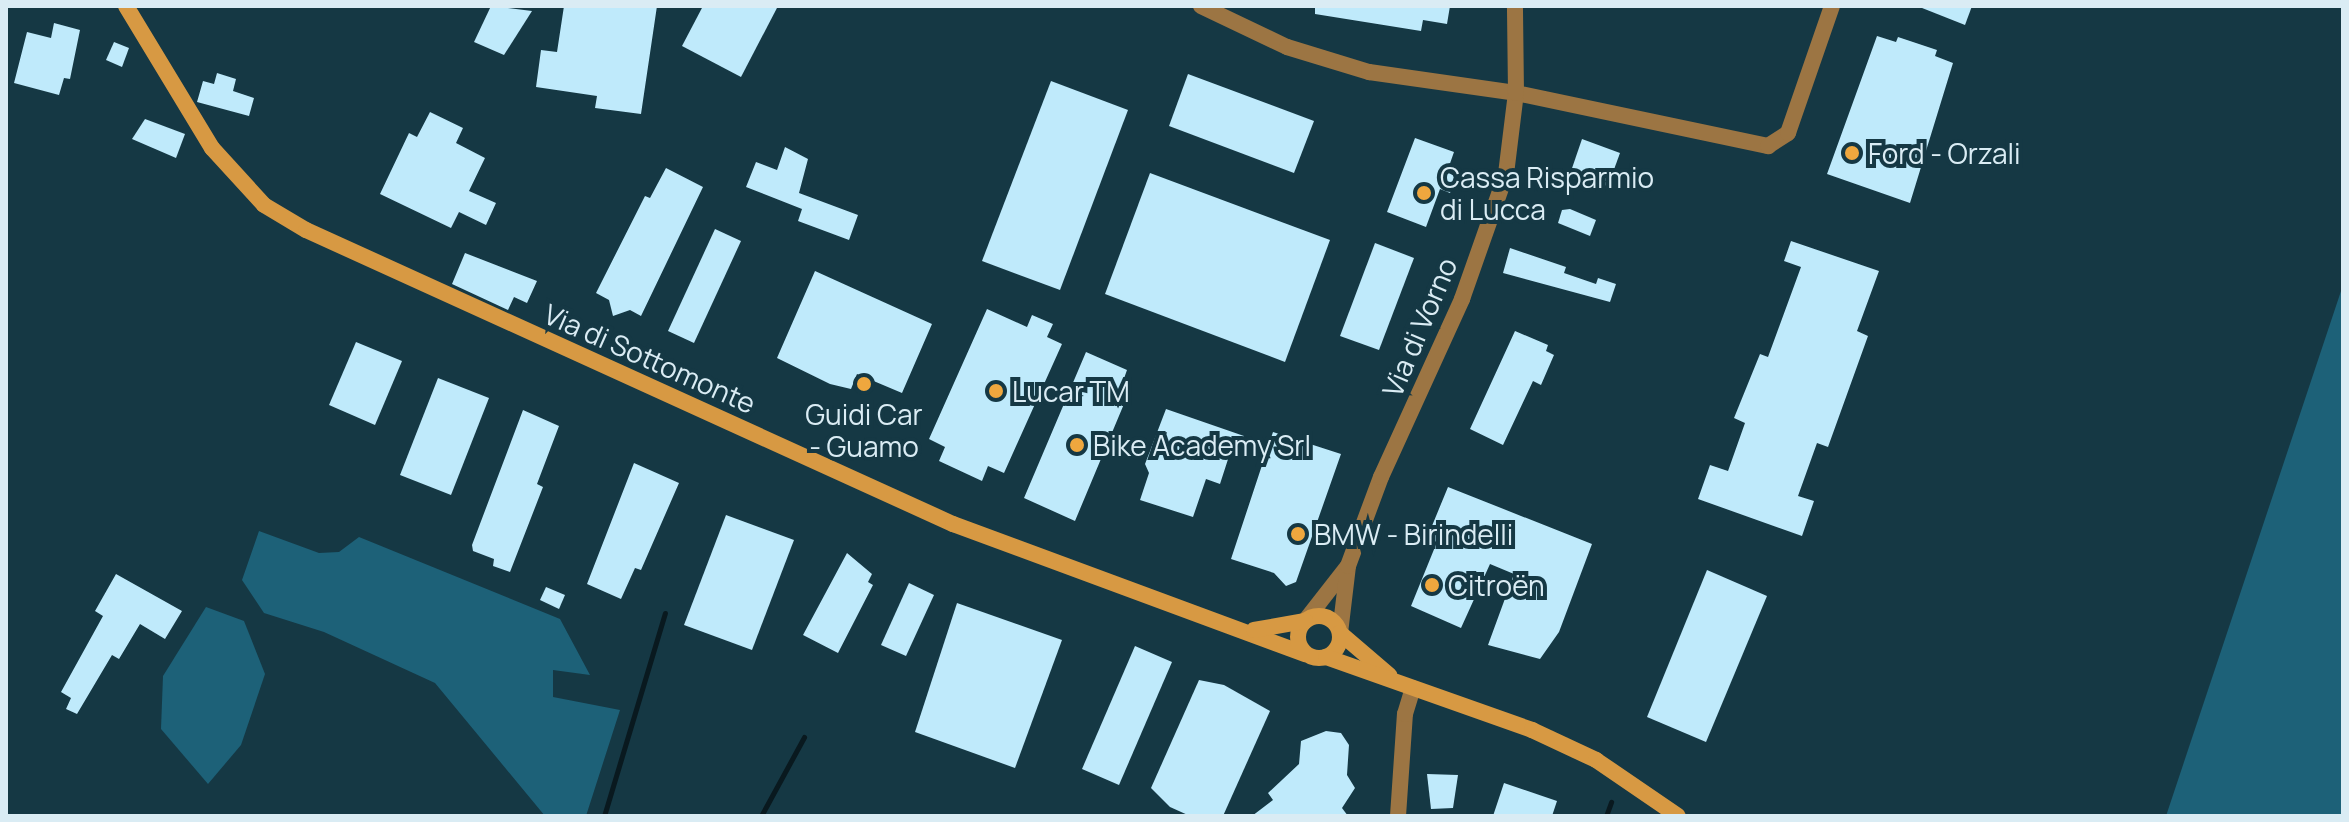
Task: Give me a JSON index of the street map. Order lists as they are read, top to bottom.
{
  "streets": {
    "main road": ["Via di Sottomonte"],
    "street": ["Via di Vorno"]
  },
  "crossings": [
    ["Via di Vorno", "Via di Sottomonte"]
  ],
  "places": [
    "Ford - Orzali",
    "Cassa Risparmio di Lucca",
    "Guidi Car - Guamo",
    "Lucar TM",
    "Bike Academy Srl",
    "BMW - Birindelli",
    "Citroën"
  ]
}
